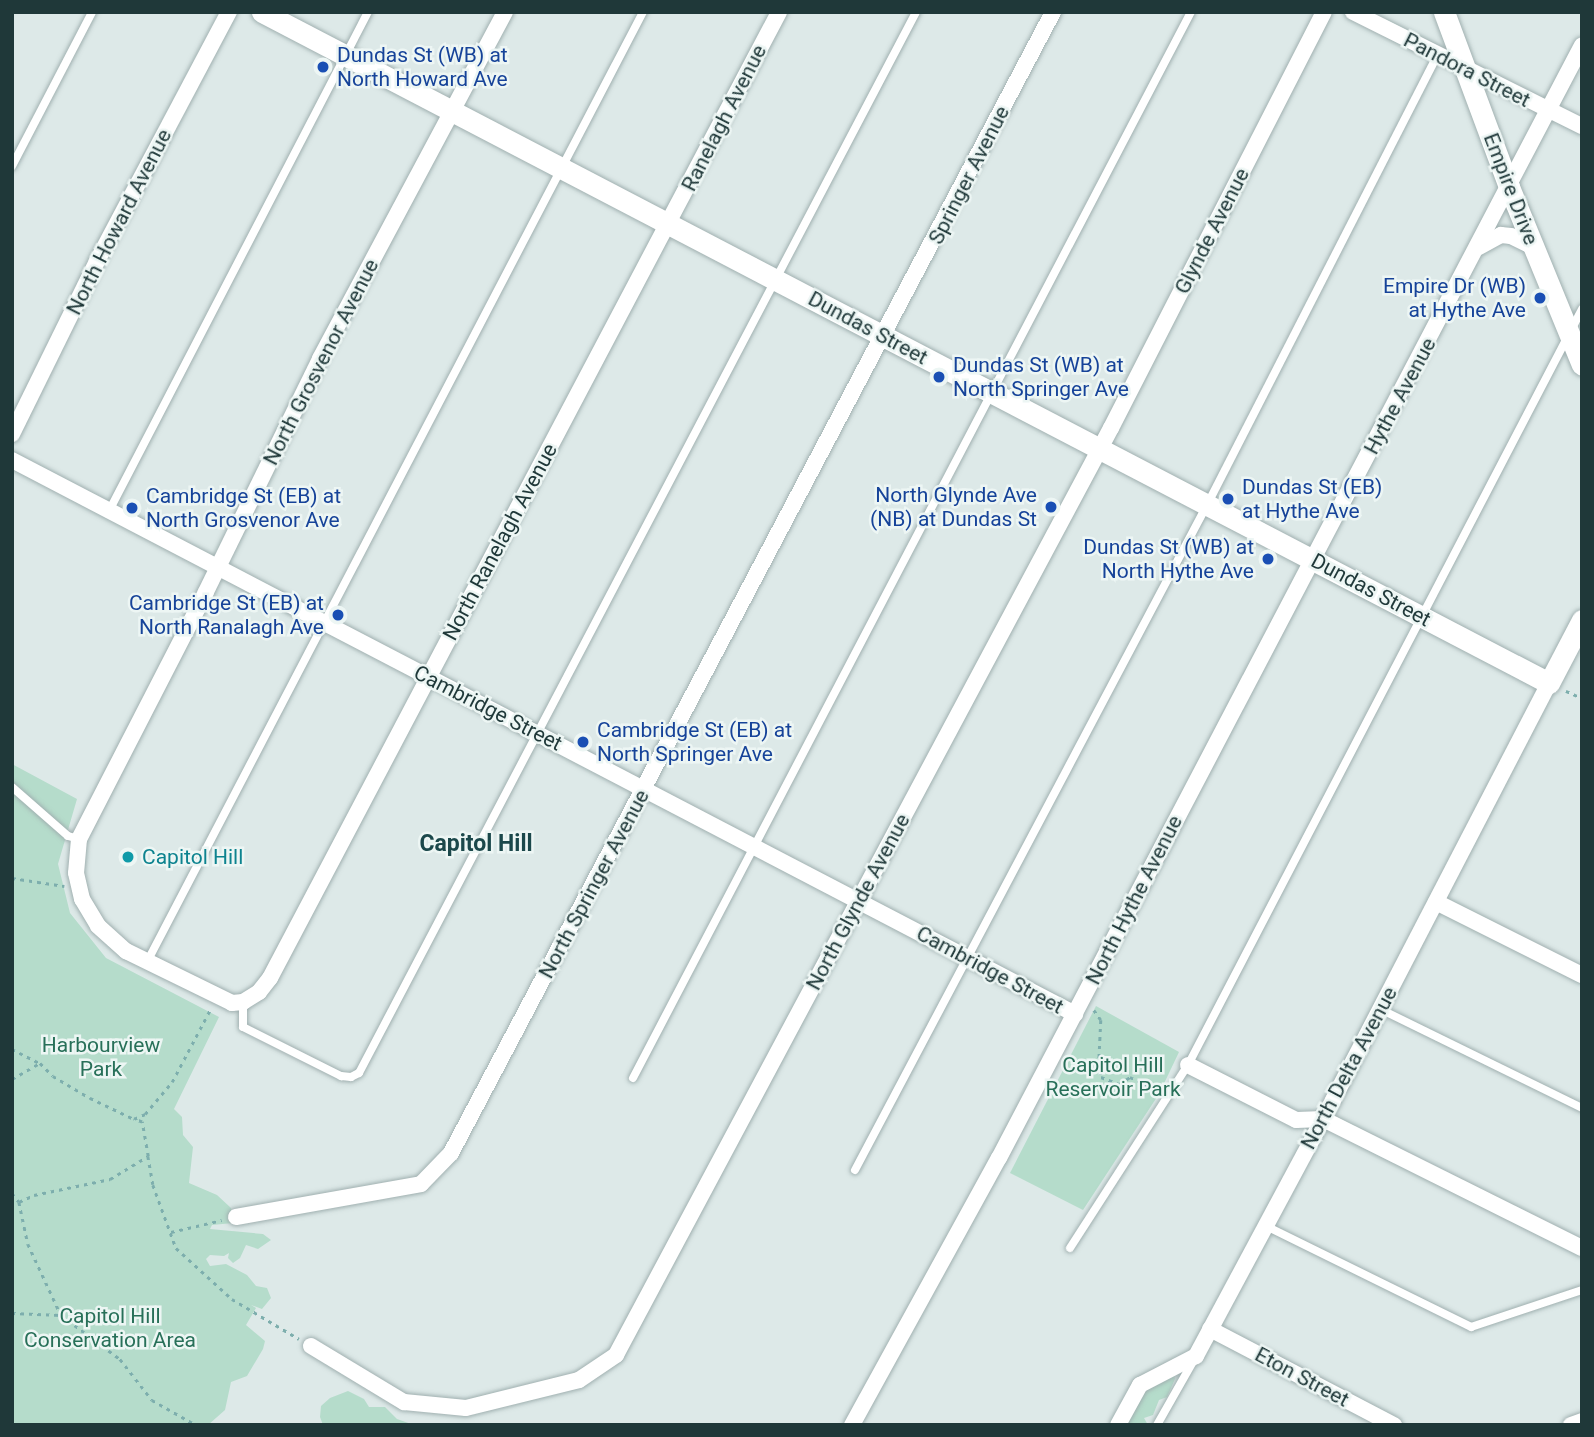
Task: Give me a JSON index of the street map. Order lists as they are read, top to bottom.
{
  "streets": {
    "street": [
      "Pandora Street",
      "Ranelagh Avenue",
      "Springer Avenue",
      "Empire Drive",
      "North Howard Avenue",
      "Glynde Avenue",
      "Dundas Street",
      "North Grosvenor Avenue",
      "Hythe Avenue",
      "North Ranelagh Avenue",
      "Cambridge Street",
      "North Springer Avenue",
      "North Hythe Avenue",
      "North Glynde Avenue",
      "North Delta Avenue",
      "Eton Street"
    ]
  },
  "crossings": [
    ["Pandora Street", "Empire Drive"],
    ["Pandora Street", "Hythe Avenue"],
    ["Ranelagh Avenue", "Dundas Street"],
    ["Ranelagh Avenue", "North Ranelagh Avenue"],
    ["Springer Avenue", "Dundas Street"],
    ["Springer Avenue", "North Springer Avenue"],
    ["Empire Drive", "Hythe Avenue"],
    ["Glynde Avenue", "Dundas Street"],
    ["Glynde Avenue", "North Glynde Avenue"],
    ["Dundas Street", "North Grosvenor Avenue"],
    ["Dundas Street", "Hythe Avenue"],
    ["Dundas Street", "North Ranelagh Avenue"],
    ["Dundas Street", "North Springer Avenue"],
    ["Dundas Street", "North Hythe Avenue"],
    ["Dundas Street", "North Glynde Avenue"],
    ["Dundas Street", "North Delta Avenue"],
    ["North Grosvenor Avenue", "Cambridge Street"],
    ["Hythe Avenue", "North Hythe Avenue"],
    ["North Ranelagh Avenue", "Cambridge Street"],
    ["Cambridge Street", "North Springer Avenue"],
    ["Cambridge Street", "North Hythe Avenue"],
    ["Cambridge Street", "North Glynde Avenue"],
    ["North Delta Avenue", "Eton Street"]
  ],
  "districts": ["Capitol Hill"],
  "parks": ["Harbourview Park", "Capitol Hill Reservoir Park", "Capitol Hill Conservation Area"],
  "places": [
    "Dundas St (WB) at North Howard Ave",
    "Empire Dr (WB) at Hythe Ave",
    "Dundas St (WB) at North Springer Ave",
    "Dundas St (EB) at Hythe Ave",
    "North Glynde Ave (NB) at Dundas St",
    "Cambridge St (EB) at North Grosvenor Ave",
    "Dundas St (WB) at North Hythe Ave",
    "Cambridge St (EB) at North Ranalagh Ave",
    "Cambridge St (EB) at North Springer Ave",
    "Capitol Hill"
  ]
}
